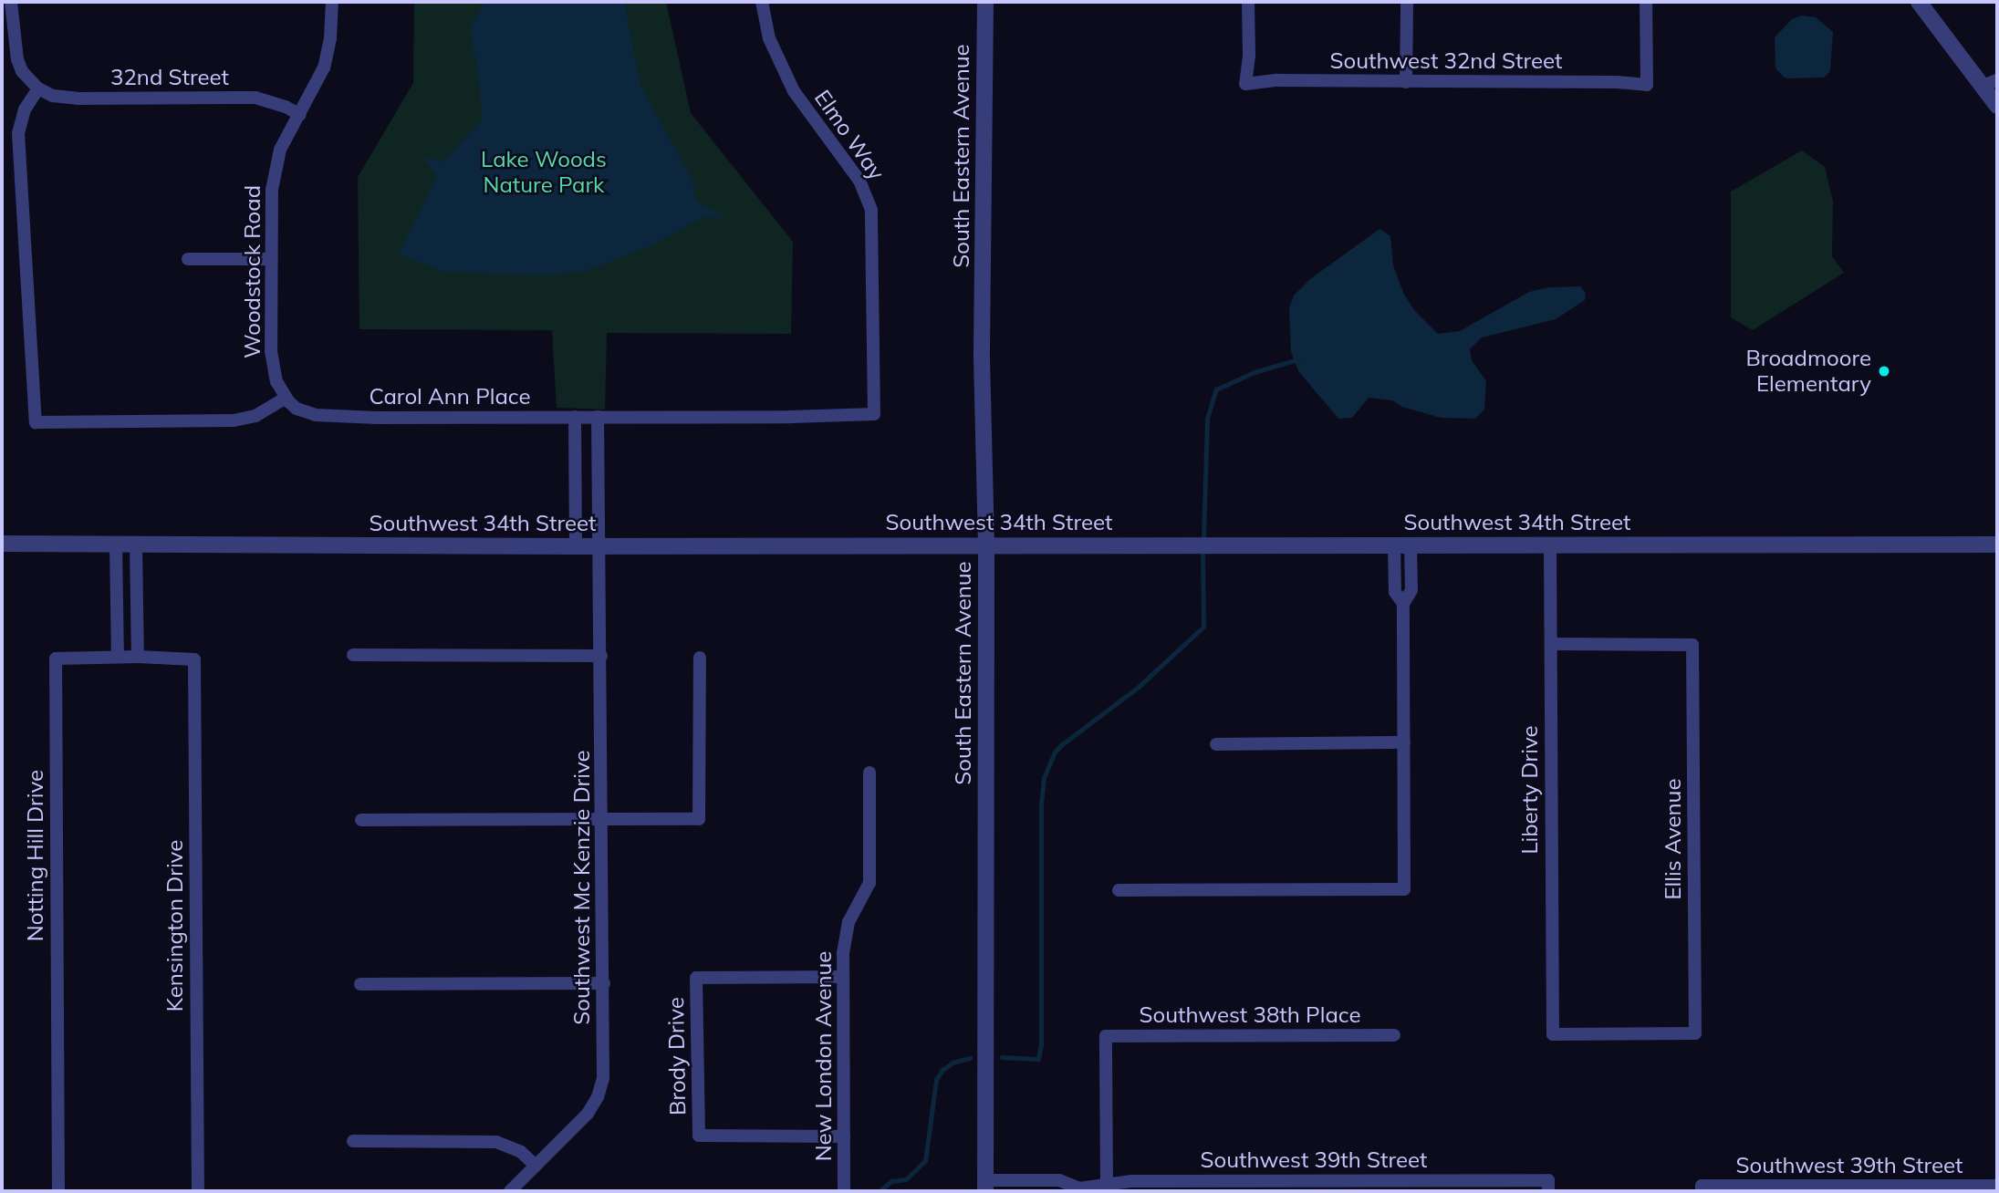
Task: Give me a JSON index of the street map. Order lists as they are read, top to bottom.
{
  "streets": {
    "street": [
      "Southwest 32nd Street",
      "32nd Street",
      "Elmo Way",
      "South Eastern Avenue",
      "Woodstock Road",
      "Carol Ann Place",
      "Southwest 34th Street",
      "Liberty Drive",
      "Ellis Avenue",
      "Notting Hill Drive",
      "Southwest Mc Kenzie Drive",
      "Kensington Drive",
      "Southwest 38th Place",
      "Brody Drive",
      "New London Avenue",
      "Southwest 39th Street"
    ]
  },
  "crossings": [
    ["32nd Street", "Woodstock Road"],
    ["Elmo Way", "Carol Ann Place"],
    ["South Eastern Avenue", "Southwest 34th Street"],
    ["South Eastern Avenue", "Southwest 39th Street"],
    ["Woodstock Road", "Carol Ann Place"],
    ["Carol Ann Place", "Southwest Mc Kenzie Drive"],
    ["Southwest 34th Street", "Liberty Drive"],
    ["Southwest 34th Street", "Southwest Mc Kenzie Drive"],
    ["Liberty Drive", "Ellis Avenue"],
    ["Notting Hill Drive", "Kensington Drive"],
    ["Southwest 38th Place", "Southwest 39th Street"],
    ["Brody Drive", "New London Avenue"]
  ],
  "parks": ["Lake Woods Nature Park"],
  "places": ["Broadmoore Elementary"]
}
